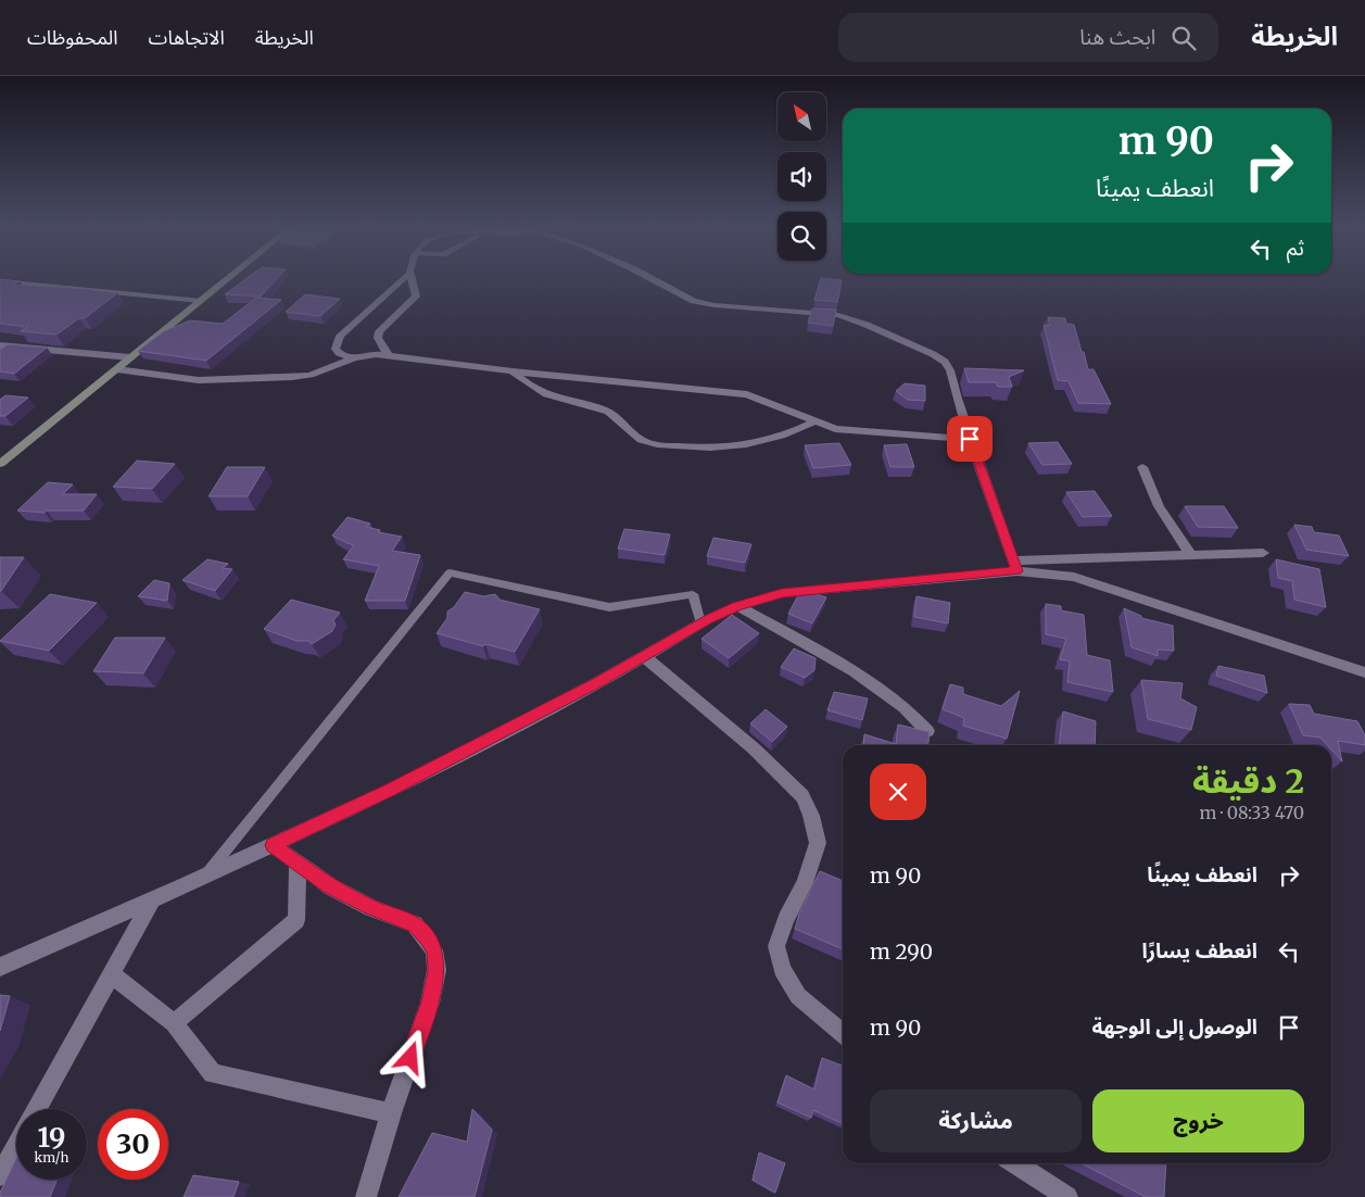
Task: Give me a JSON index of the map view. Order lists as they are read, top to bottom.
{
  "north": "top left",
  "page": {
    "header": "الخريطة",
    "search": "ابحث هنا",
    "nav": ["الخريطة", "الاتجاهات", "المحفوظات"],
    "turn": ["90 m", "انعطف يمينًا"],
    "then": "ثم",
    "heading": ["2 دقيقة", "470 m · 08:33"],
    "list": [
      {
        "name": "انعطف يمينًا",
        "value": "90 m"
      },
      {
        "name": "انعطف يسارًا",
        "value": "290 m"
      },
      {
        "name": "الوصول إلى الوجهة",
        "value": "90 m"
      }
    ],
    "buttons": ["خروج", "مشاركة"],
    "speed": "19 km/h",
    "limit": "30"
  }
}
